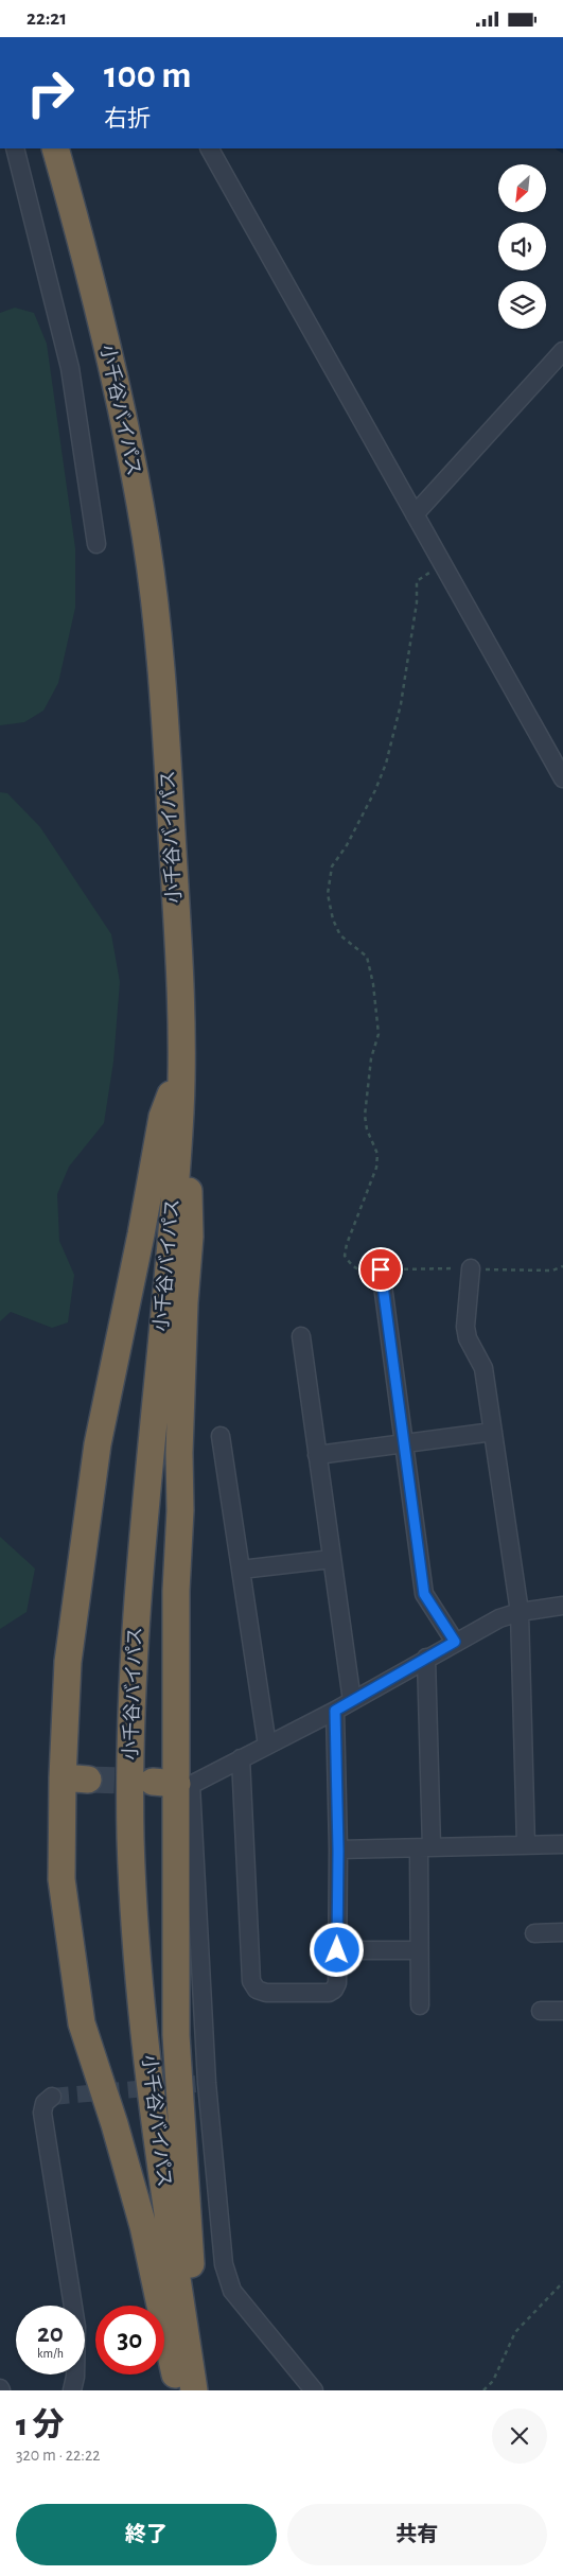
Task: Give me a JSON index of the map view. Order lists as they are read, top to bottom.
{
  "streets": {
    "highway": ["小千谷バイパス"]
  },
  "north": "bottom left",
  "page": {
    "status": "22:21",
    "turn": ["100 m", "右折"],
    "speed": "20 km/h",
    "limit": "30",
    "heading": ["1 分", "320 m · 22:22"],
    "buttons": ["終了", "共有"]
  }
}
